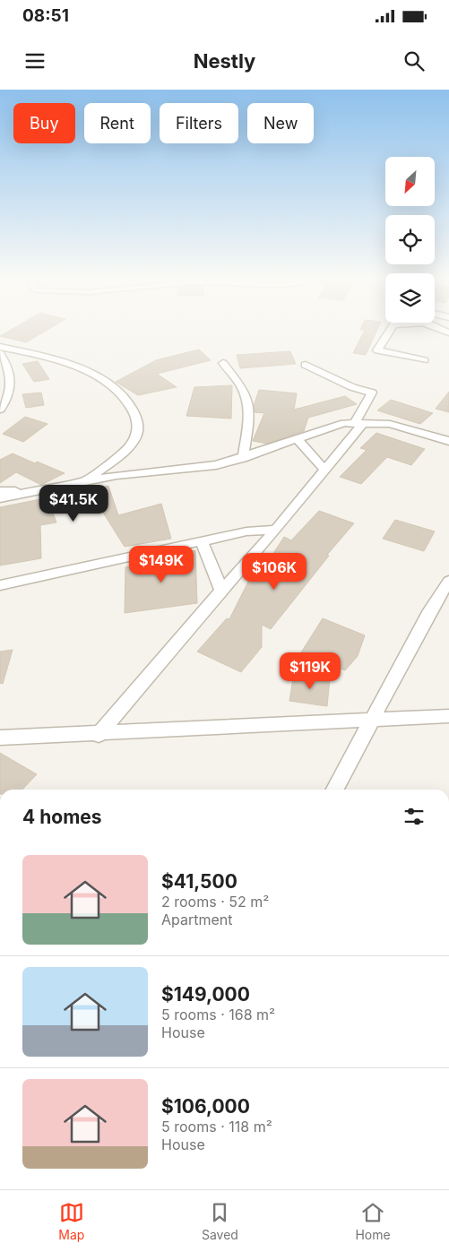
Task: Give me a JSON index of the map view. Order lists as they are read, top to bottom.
{
  "north": "bottom left",
  "page": {
    "status": "08:51",
    "header": "Nestly",
    "chip": [
      "Buy",
      "Rent",
      "Filters",
      "New"
    ],
    "price": [
      "$41.5K",
      "$149K",
      "$106K",
      "$119K"
    ],
    "heading": "4 homes",
    "list": [
      {
        "name": "$41,500",
        "note": "2 rooms · 52 m² · Apartment"
      },
      {
        "name": "$149,000",
        "note": "5 rooms · 168 m² · House"
      },
      {
        "name": "$106,000",
        "note": "5 rooms · 118 m² · House"
      }
    ],
    "tabs": ["Map", "Saved", "Home"]
  }
}
